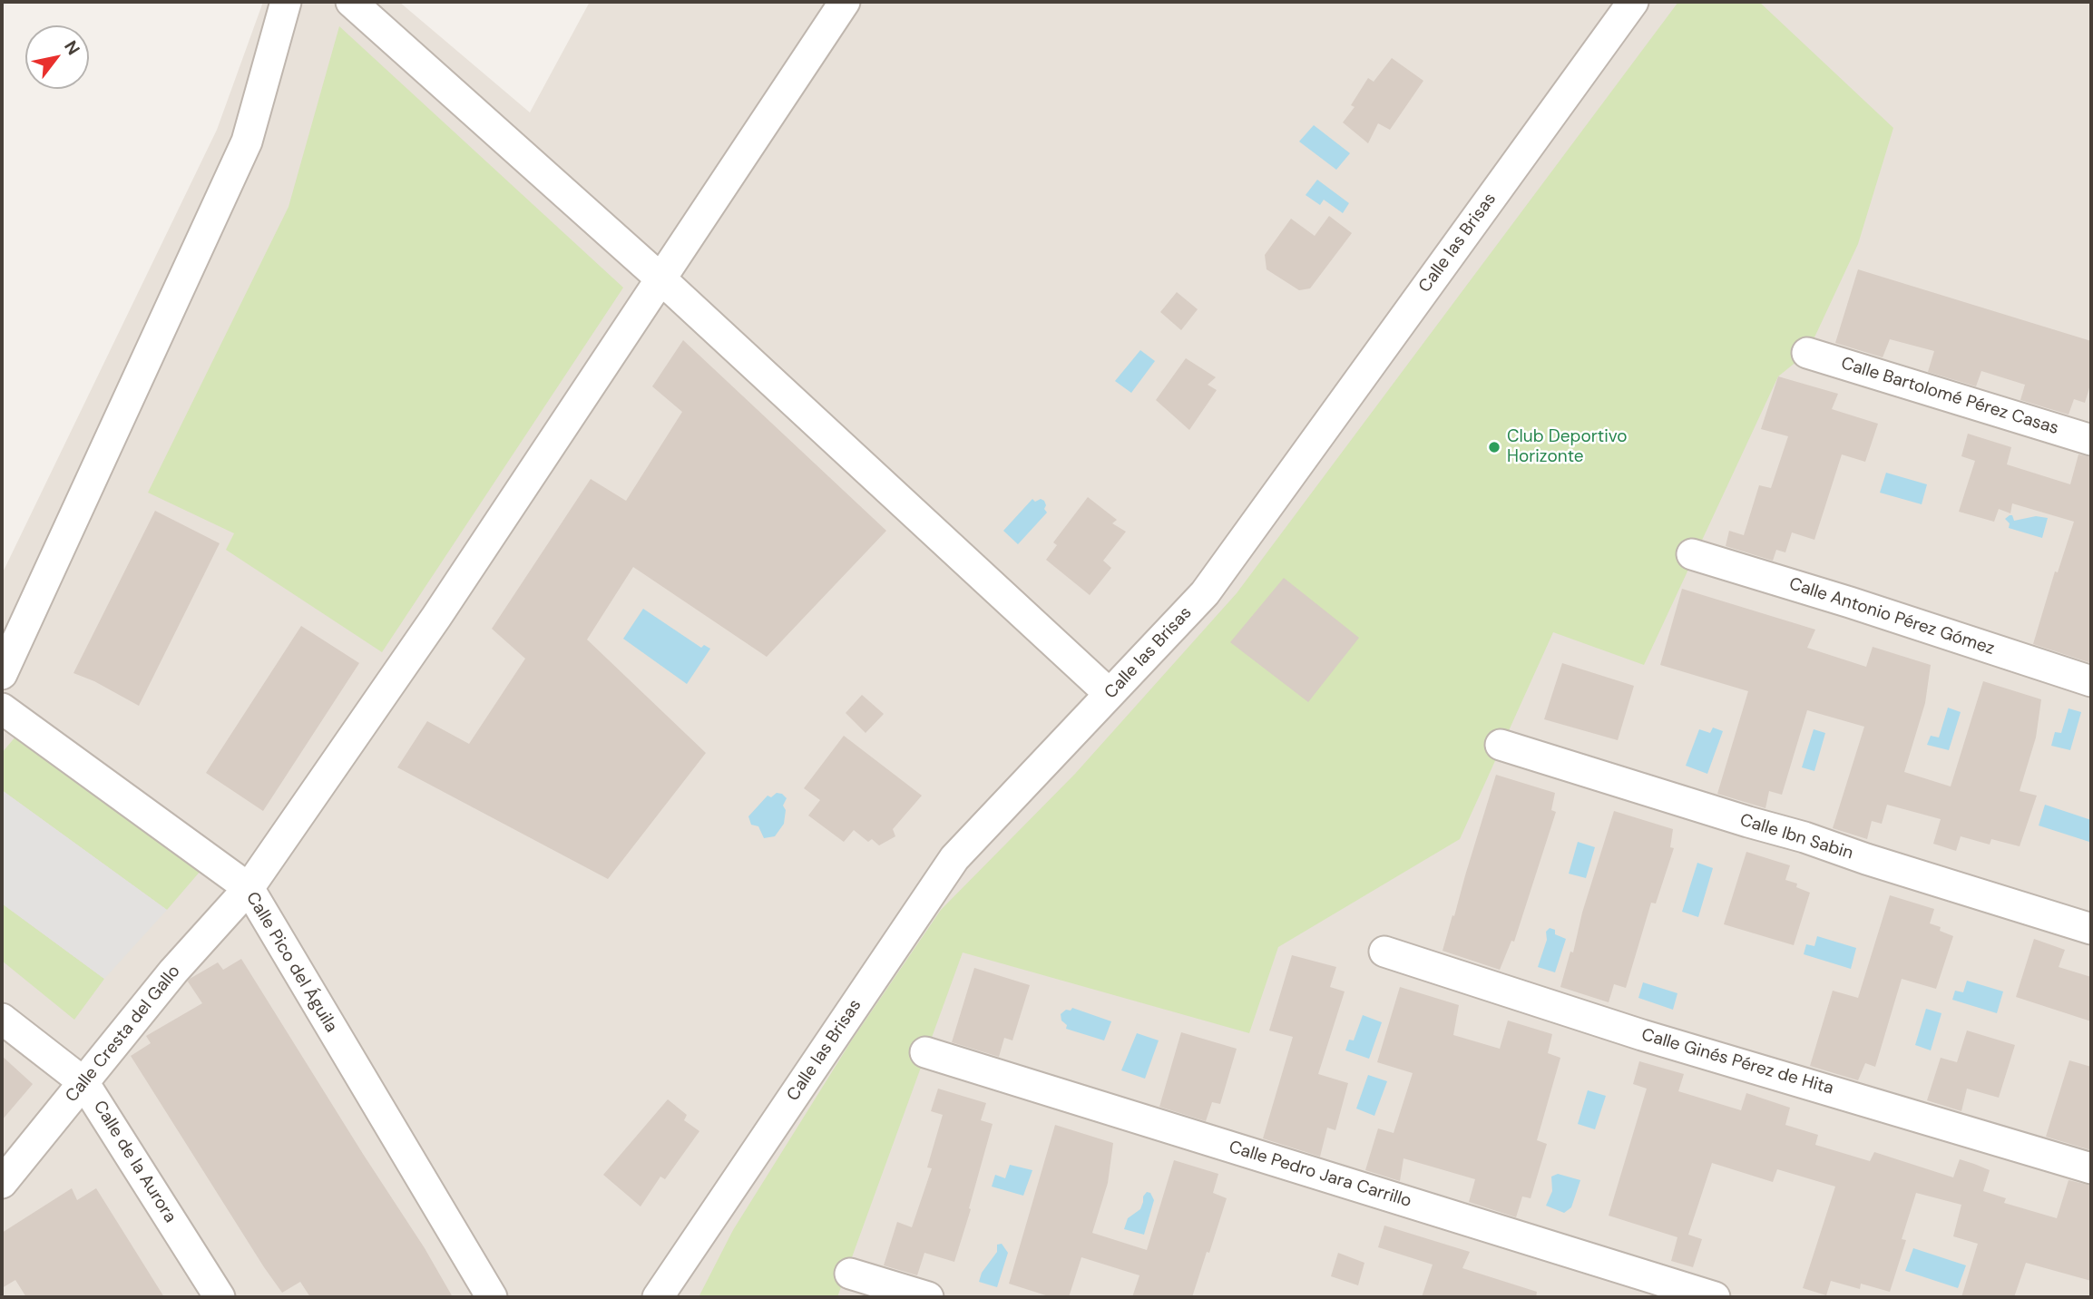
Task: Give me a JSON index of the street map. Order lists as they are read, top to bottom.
{
  "streets": {
    "street": [
      "Calle las Brisas",
      "Calle Bartolomé Pérez Casas",
      "Calle Antonio Pérez Gómez",
      "Calle Ibn Sabin",
      "Calle Pico del Águila",
      "Calle Cresta del Gallo",
      "Calle Ginés Pérez de Hita",
      "Calle de la Aurora",
      "Calle Pedro Jara Carrillo"
    ]
  },
  "crossings": [
    ["Calle Pico del Águila", "Calle Cresta del Gallo"],
    ["Calle Cresta del Gallo", "Calle de la Aurora"]
  ],
  "places": ["Club Deportivo Horizonte"],
  "north": "top right"
}
